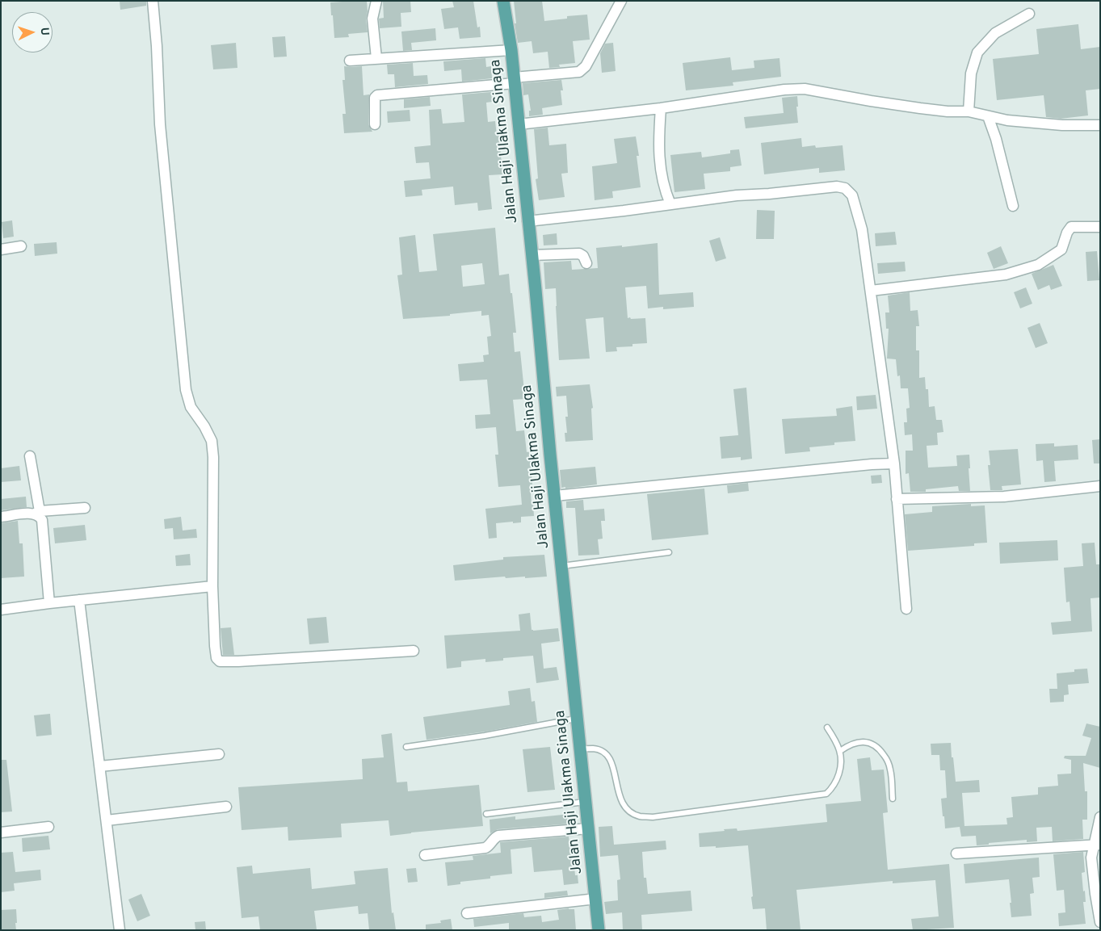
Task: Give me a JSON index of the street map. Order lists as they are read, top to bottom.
{
  "streets": {
    "main road": ["Jalan Haji Ulakma Sinaga"]
  },
  "north": "right"
}
